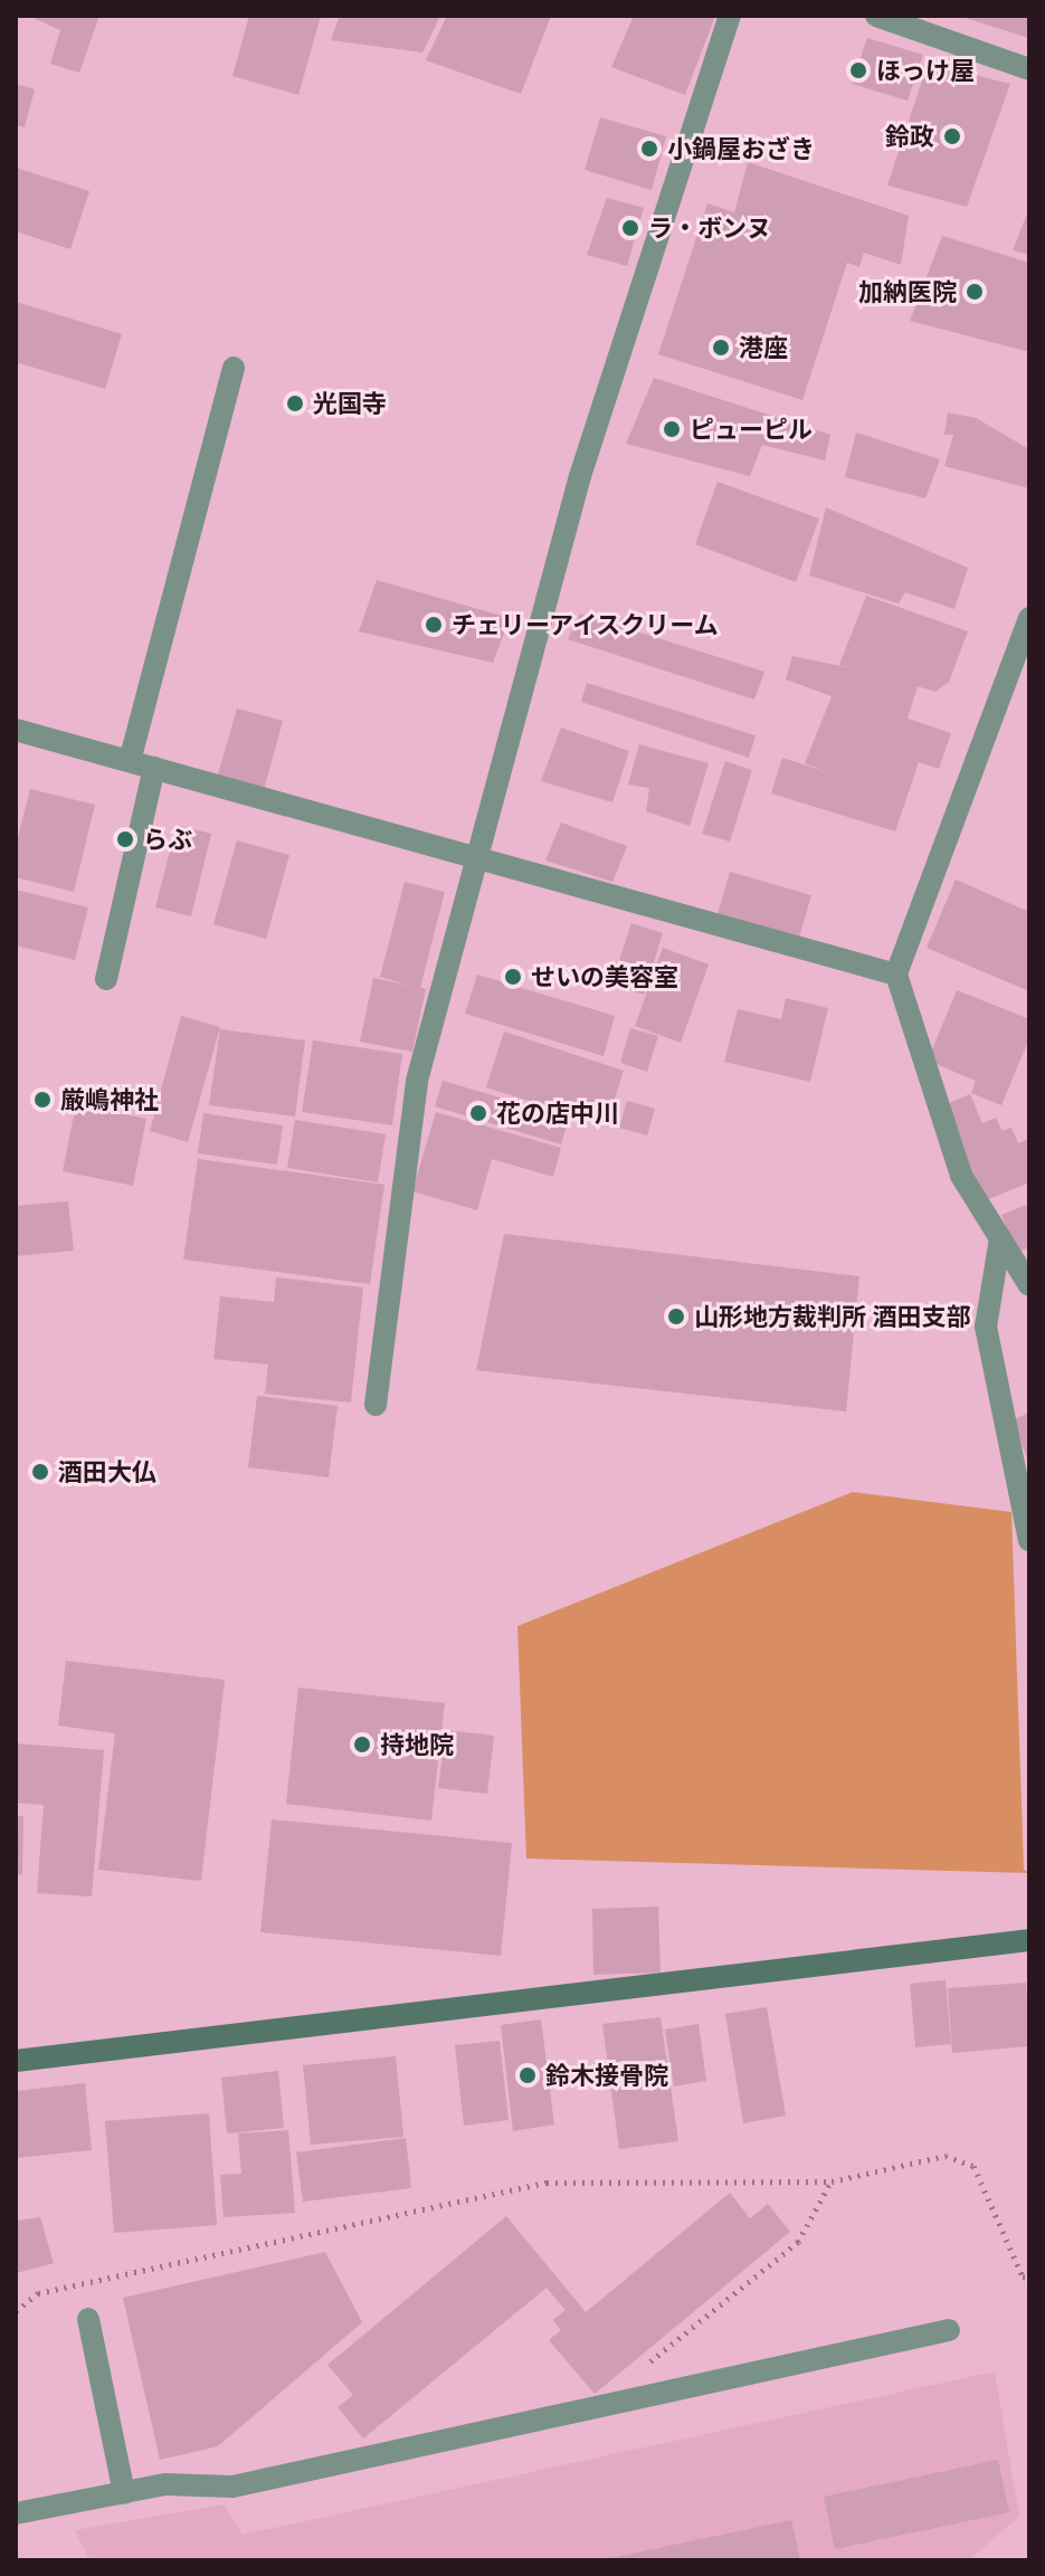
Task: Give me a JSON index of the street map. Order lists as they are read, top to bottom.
{
  "places": [
    "ほっけ屋",
    "鈴政",
    "小鍋屋おざき",
    "ラ・ボンヌ",
    "加納医院",
    "港座",
    "光国寺",
    "ピューピル",
    "チェリーアイスクリーム",
    "らぶ",
    "せいの美容室",
    "厳嶋神社",
    "花の店中川",
    "山形地方裁判所 酒田支部",
    "酒田大仏",
    "持地院",
    "鈴木接骨院"
  ]
}
